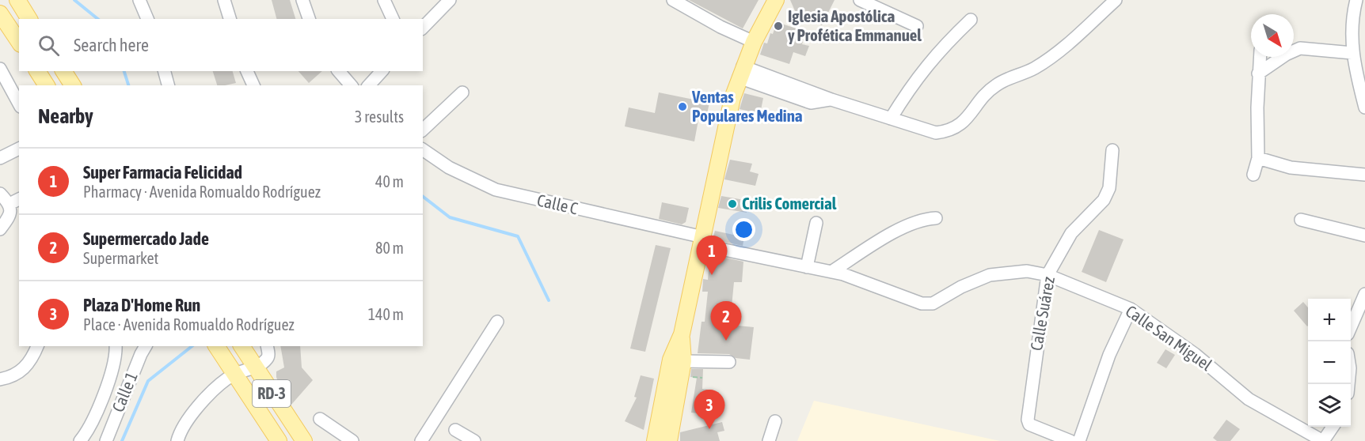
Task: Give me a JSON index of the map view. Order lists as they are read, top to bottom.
{
  "streets": {
    "main road": ["RD-3"],
    "street": [
      "Calle C",
      "Calle Suárez",
      "Calle San Miguel",
      "Calle 1"
    ]
  },
  "crossings": [
    ["Calle C", "Calle San Miguel"],
    ["Calle Suárez", "Calle San Miguel"]
  ],
  "places": ["Iglesia Apostólica y Profética Emmanuel", "Ventas Populares Medina", "Crilis Comercial"],
  "north": "bottom right",
  "page": {
    "search": "Search here",
    "heading": ["Nearby", "3 results"],
    "list": [
      {
        "mark": "1",
        "name": "Super Farmacia Felicidad",
        "note": "Pharmacy · Avenida Romualdo Rodríguez",
        "value": "40 m"
      },
      {
        "mark": "2",
        "name": "Supermercado Jade",
        "note": "Supermarket",
        "value": "80 m"
      },
      {
        "mark": "3",
        "name": "Plaza D'Home Run",
        "note": "Place · Avenida Romualdo Rodríguez",
        "value": "140 m"
      }
    ],
    "pins": ["1", "2", "3"],
    "map_buttons": ["+", "−"]
  }
}
